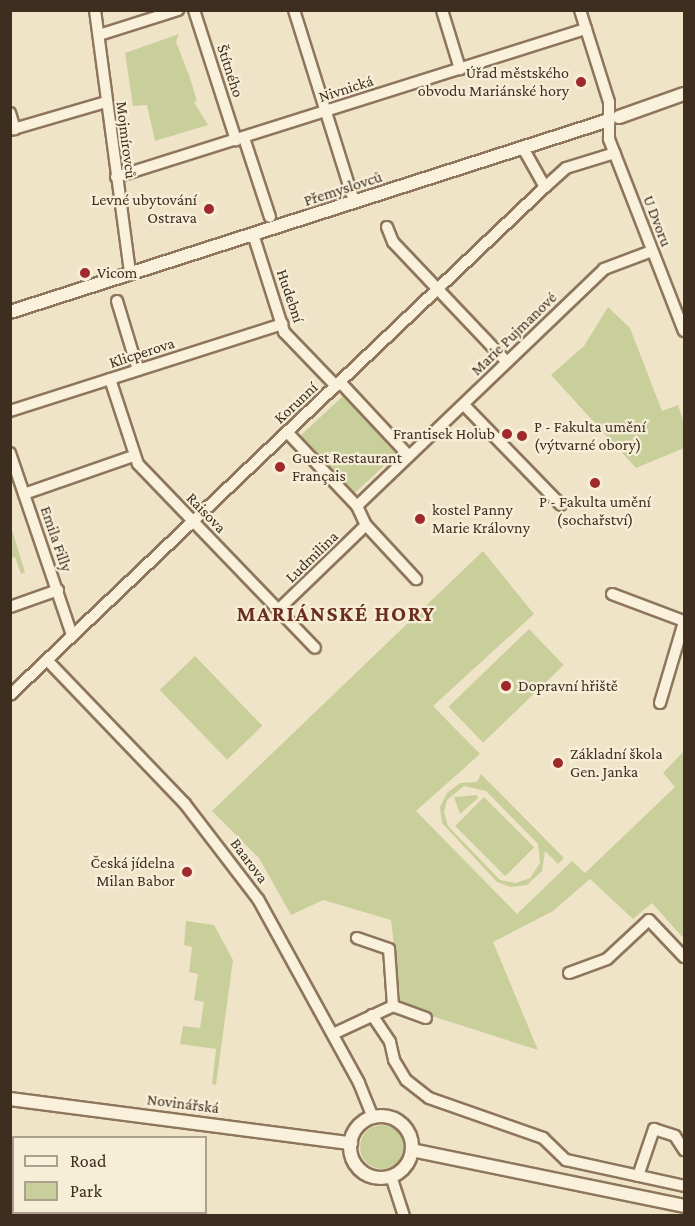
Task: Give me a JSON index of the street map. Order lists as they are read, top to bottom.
{
  "streets": {
    "street": [
      "Štítného",
      "Nivnická",
      "Mojmírovců",
      "Přemyslovců",
      "U Dvoru",
      "Hudební",
      "Marie Pujmanové",
      "Klicperova",
      "Korunní",
      "Raisova",
      "Emila Filly",
      "Ludmilina",
      "Baarova",
      "Novinářská"
    ]
  },
  "crossings": [
    ["Štítného", "Nivnická"],
    ["Nivnická", "Mojmírovců"],
    ["Nivnická", "U Dvoru"],
    ["Mojmírovců", "Přemyslovců"],
    ["Přemyslovců", "U Dvoru"],
    ["Přemyslovců", "Hudební"],
    ["U Dvoru", "Marie Pujmanové"],
    ["U Dvoru", "Korunní"],
    ["Hudební", "Marie Pujmanové"],
    ["Hudební", "Klicperova"],
    ["Hudební", "Korunní"],
    ["Klicperova", "Raisova"],
    ["Korunní", "Raisova"],
    ["Korunní", "Emila Filly"],
    ["Korunní", "Baarova"],
    ["Raisova", "Ludmilina"],
    ["Baarova", "Novinářská"]
  ],
  "districts": ["MARIÁNSKÉ HORY"],
  "places": [
    "Úřad městského obvodu Mariánské hory",
    "Levné ubytování Ostrava",
    "Vicom",
    "Frantisek Holub",
    "P - Fakulta umění (výtvarné obory)",
    "Guest Restaurant Français",
    "P - Fakulta umění (sochařství)",
    "kostel Panny Marie Královny",
    "Dopravní hřiště",
    "Základní škola Gen. Janka",
    "Česká jídelna Milan Babor"
  ],
  "legend": ["Road", "Park"]
}
